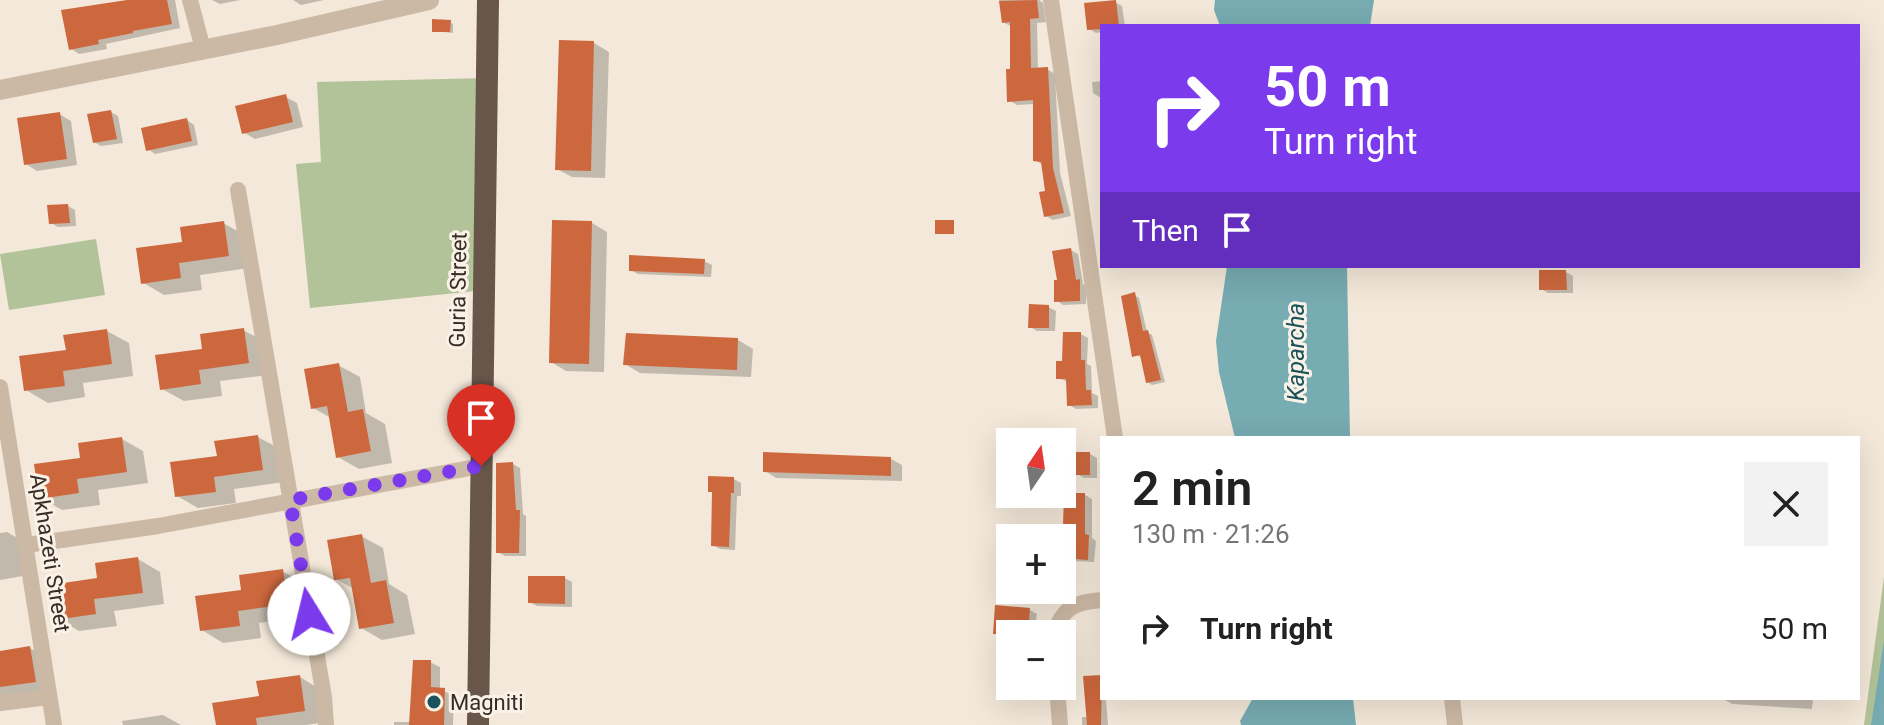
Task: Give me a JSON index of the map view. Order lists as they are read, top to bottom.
{
  "streets": {
    "highway": ["Guria Street"],
    "street": ["Apkhazeti Street"]
  },
  "water": ["Kaparcha"],
  "places": ["Magniti"],
  "north": "top",
  "page": {
    "turn": ["50 m", "Turn right"],
    "then": "Then",
    "map_buttons": ["+", "−"],
    "heading": ["2 min", "130 m · 21:26"],
    "list": [
      {
        "name": "Turn right",
        "value": "50 m"
      }
    ]
  }
}
